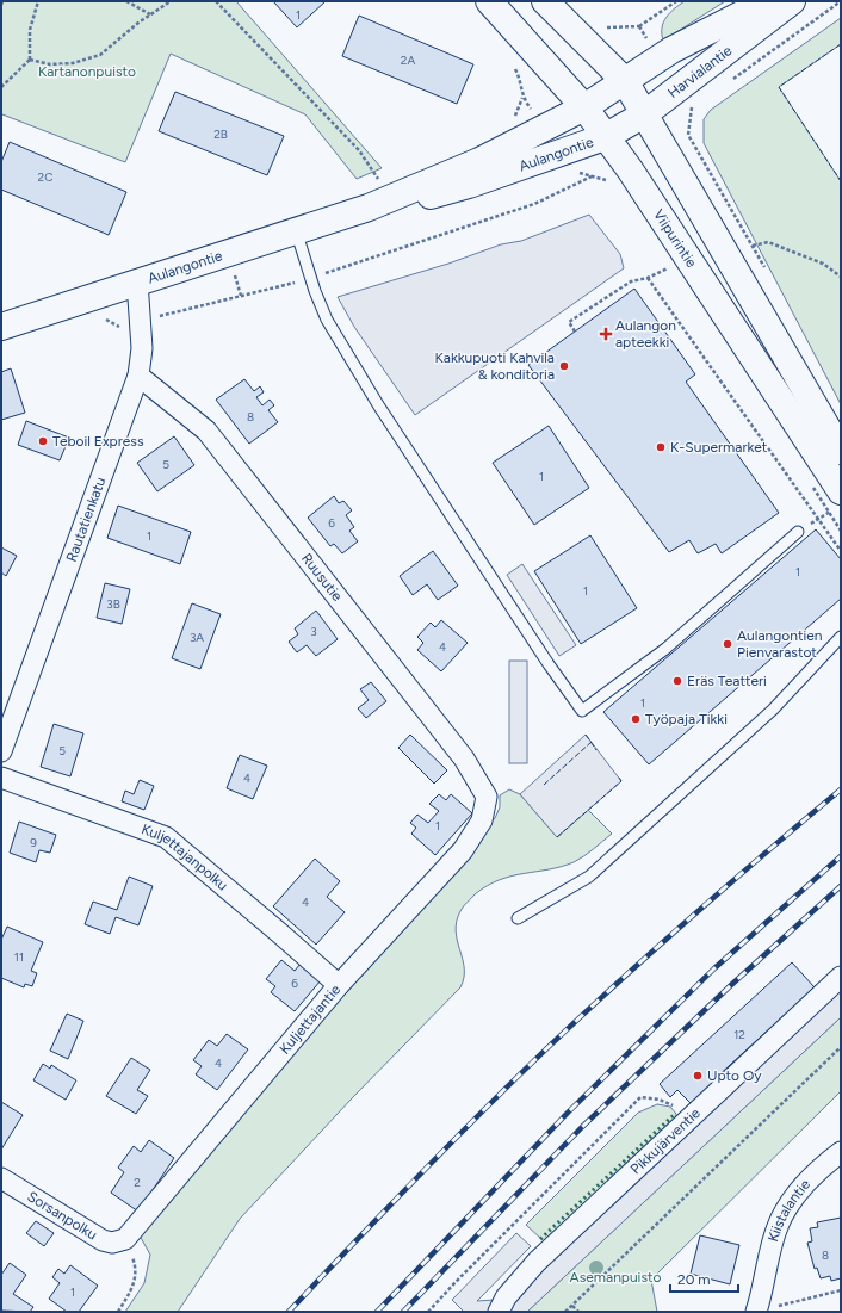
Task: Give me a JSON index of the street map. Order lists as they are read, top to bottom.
{
  "streets": {
    "main road": ["Harvialantie", "Aulangontie", "Viipurintie"],
    "street": [
      "Rautatienkatu",
      "Ruusutie",
      "Kuljettajanpolku",
      "Kuljettajantie",
      "Pikkujärventie",
      "Kiistalantie",
      "Sorsanpolku"
    ]
  },
  "crossings": [
    ["Harvialantie", "Aulangontie"],
    ["Harvialantie", "Viipurintie"],
    ["Aulangontie", "Viipurintie"],
    ["Aulangontie", "Rautatienkatu"],
    ["Rautatienkatu", "Ruusutie"],
    ["Ruusutie", "Kuljettajantie"],
    ["Kuljettajanpolku", "Kuljettajantie"],
    ["Kuljettajantie", "Sorsanpolku"]
  ],
  "parks": ["Kartanonpuisto", "Asemanpuisto"],
  "places": {
    "health": ["Aulangon apteekki"],
    "other": [
      "Kakkupuoti Kahvila & konditoria",
      "Teboil Express",
      "K-Supermarket",
      "Aulangontien Pienvarastot",
      "Eräs Teatteri",
      "Työpaja Tikki",
      "Upto Oy"
    ]
  },
  "house_numbers": [
    "1",
    "2A",
    "2B",
    "2C",
    "8",
    "5",
    "1",
    "6",
    "1",
    "1",
    "1",
    "3B",
    "3",
    "3A",
    "4",
    "1",
    "5",
    "4",
    "1",
    "9",
    "4",
    "11",
    "6",
    "12",
    "4",
    "2",
    "8",
    "1"
  ],
  "scale_bar": "20 m"
}
